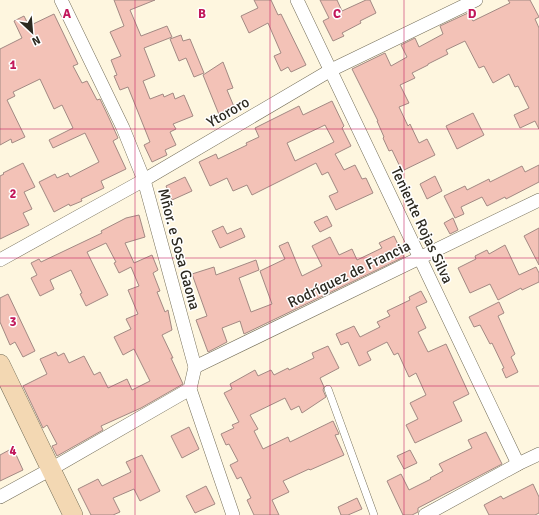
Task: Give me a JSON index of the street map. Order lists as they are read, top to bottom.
{
  "streets": {
    "street": [
      "Ytororo",
      "Teniente Rojas Silva",
      "Mñor. e Sosa Gaona",
      "Rodríguez de Francia"
    ]
  },
  "crossings": [
    ["Ytororo", "Teniente Rojas Silva"],
    ["Ytororo", "Mñor. e Sosa Gaona"],
    ["Teniente Rojas Silva", "Rodríguez de Francia"],
    ["Mñor. e Sosa Gaona", "Rodríguez de Francia"]
  ],
  "north": "bottom right",
  "grid": {
    "columns": [
      "A",
      "B",
      "C",
      "D"
    ],
    "rows": [
      "1",
      "2",
      "3",
      "4"
    ]
  }
}
